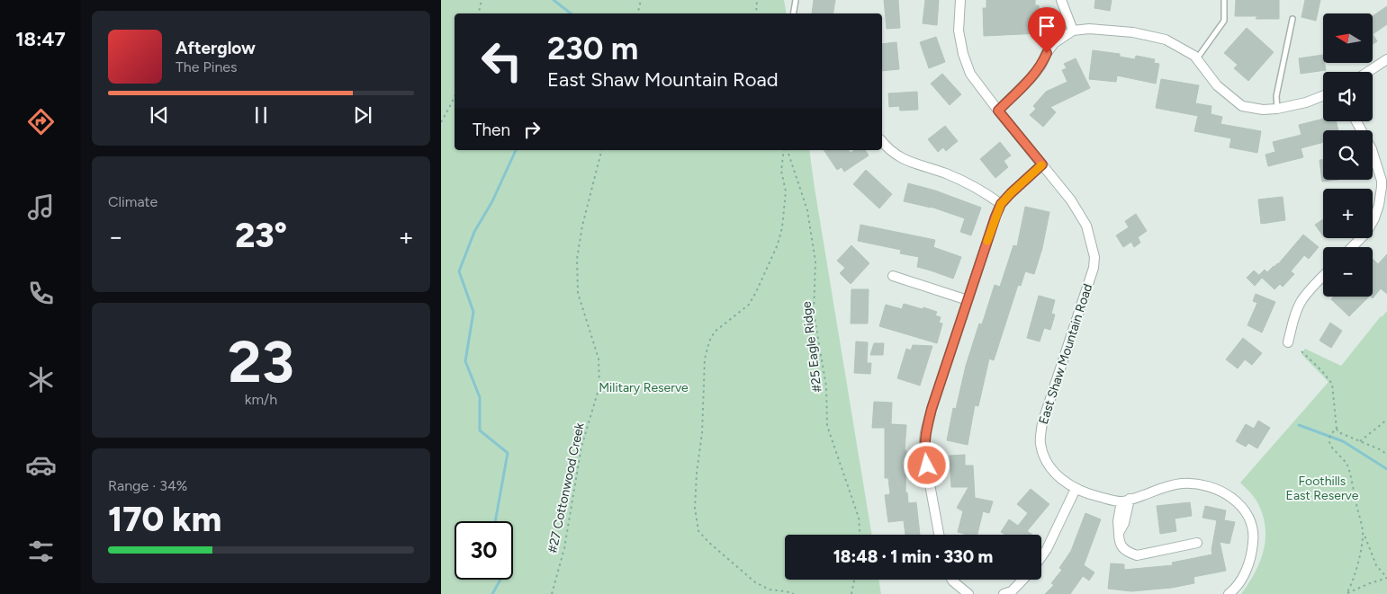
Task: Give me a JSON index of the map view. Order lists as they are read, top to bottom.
{
  "streets": {
    "street": ["East Shaw Mountain Road"],
    "path": ["#25 Eagle Ridge", "#27 Cottonwood Creek"]
  },
  "parks": ["Military Reserve", "Foothills East Reserve"],
  "north": "left",
  "page": {
    "tabs": "18:47",
    "map_buttons": ["+", "−"],
    "turn": ["230 m", "East Shaw Mountain Road"],
    "song": ["Afterglow", "The Pines"],
    "then": "Then",
    "tile": [
      "Climate",
      ["23", "km/h"],
      ["Range · 34%", "170 km"]
    ],
    "heat": ["−", "23°", "+"],
    "limit": "30",
    "trip": "18:48 · 1 min · 330 m"
  }
}
